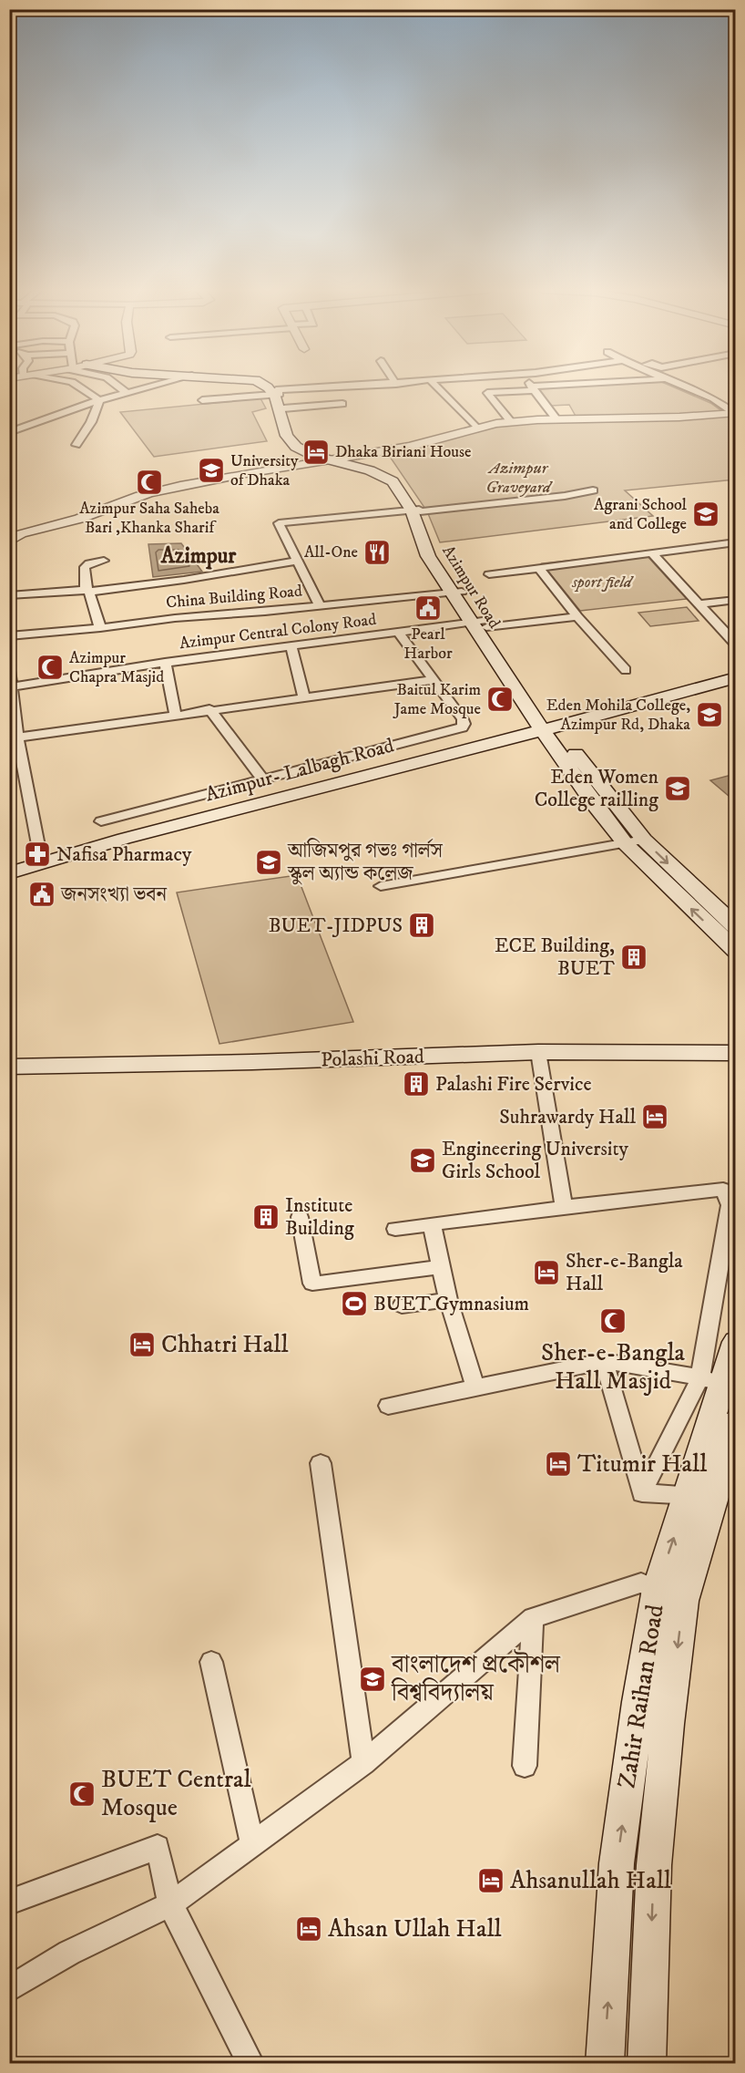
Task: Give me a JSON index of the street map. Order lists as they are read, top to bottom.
{
  "streets": {
    "main road": [
      "Azimpur Road",
      "Azimpur- Lalbagh Road",
      "Polashi Road",
      "Zahir Raihan Road"
    ],
    "street": ["China Building Road", "Azimpur Central Colony Road"]
  },
  "crossings": [
    ["Azimpur Road", "China Building Road"],
    ["Azimpur Road", "Azimpur Central Colony Road"],
    ["Azimpur Road", "Azimpur- Lalbagh Road"]
  ],
  "districts": ["Azimpur"],
  "parks": ["Azimpur Graveyard", "sport field"],
  "places": {
    "hotel": [
      "Dhaka Biriani House",
      "Suhrawardy Hall",
      "Sher-e-Bangla Hall",
      "Chhatri Hall",
      "Titumir Hall",
      "Ahsanullah Hall",
      "Ahsan Ullah Hall"
    ],
    "school or university": [
      "University of Dhaka",
      "Agrani School and College",
      "Eden Mohila College, Azimpur Rd, Dhaka",
      "Eden Women College railling",
      "আজিমপুর গভঃ গার্লস স্কুল অ্যান্ড কলেজ",
      "Engineering University Girls School",
      "বাংলাদেশ প্রকৌশল বিশ্ববিদ্যালয়"
    ],
    "mosque": [
      "Azimpur Saha Saheba Bari ,Khanka Sharif",
      "Azimpur Chapra Masjid",
      "Baitul Karim Jame Mosque",
      "Sher-e-Bangla Hall Masjid",
      "BUET Central Mosque"
    ],
    "restaurant": ["All-One"],
    "public building": ["Pearl Harbor", "জনসংখ্যা ভবন"],
    "pharmacy": ["Nafisa Pharmacy"],
    "building": [
      "BUET-JIDPUS",
      "ECE Building, BUET",
      "Palashi Fire Service",
      "Institute Building"
    ],
    "sports": ["BUET Gymnasium"]
  }
}
